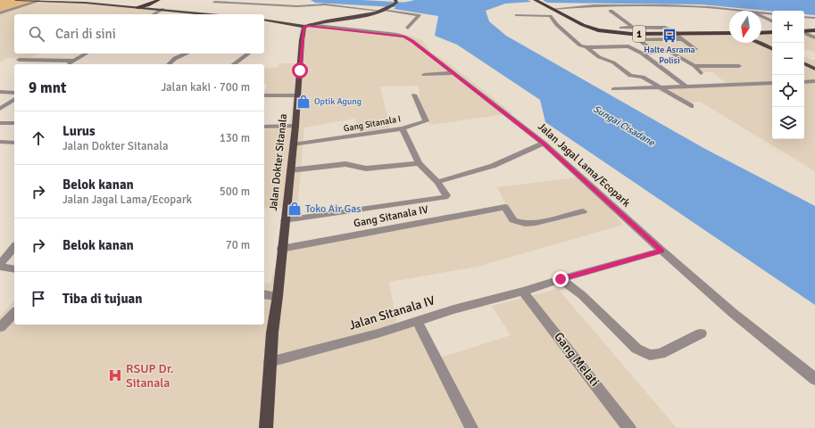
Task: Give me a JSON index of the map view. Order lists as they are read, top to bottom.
{
  "streets": {
    "highway": ["1"],
    "main road": ["Jalan Dokter Sitanala"],
    "street": [
      "Gang Sitanala I",
      "Jalan Jagal Lama/Ecopark",
      "Gang Sitanala IV",
      "Jalan Sitanala IV",
      "Gang Melati"
    ]
  },
  "crossings": [
    ["Gang Sitanala I", "Jalan Dokter Sitanala"],
    ["Jalan Dokter Sitanala", "Jalan Jagal Lama/Ecopark"],
    ["Jalan Dokter Sitanala", "Gang Sitanala IV"],
    ["Jalan Dokter Sitanala", "Jalan Sitanala IV"],
    ["Jalan Jagal Lama/Ecopark", "Jalan Sitanala IV"],
    ["Jalan Sitanala IV", "Gang Melati"]
  ],
  "water": ["Sungai Cisadane"],
  "places": {
    "bus stop": ["Halte Asrama Polisi"],
    "shop": ["Optik Agung", "Toko Air Gas"],
    "hospital": ["RSUP Dr. Sitanala"]
  },
  "north": "bottom",
  "page": {
    "map_buttons": ["+", "−"],
    "search": "Cari di sini",
    "heading": ["9 mnt", "Jalan kaki · 700 m"],
    "list": [
      ["Lurus", "Jalan Dokter Sitanala", "130 m"],
      ["Belok kanan", "Jalan Jagal Lama/Ecopark", "500 m"],
      ["Belok kanan", "70 m"],
      "Tiba di tujuan"
    ]
  }
}
